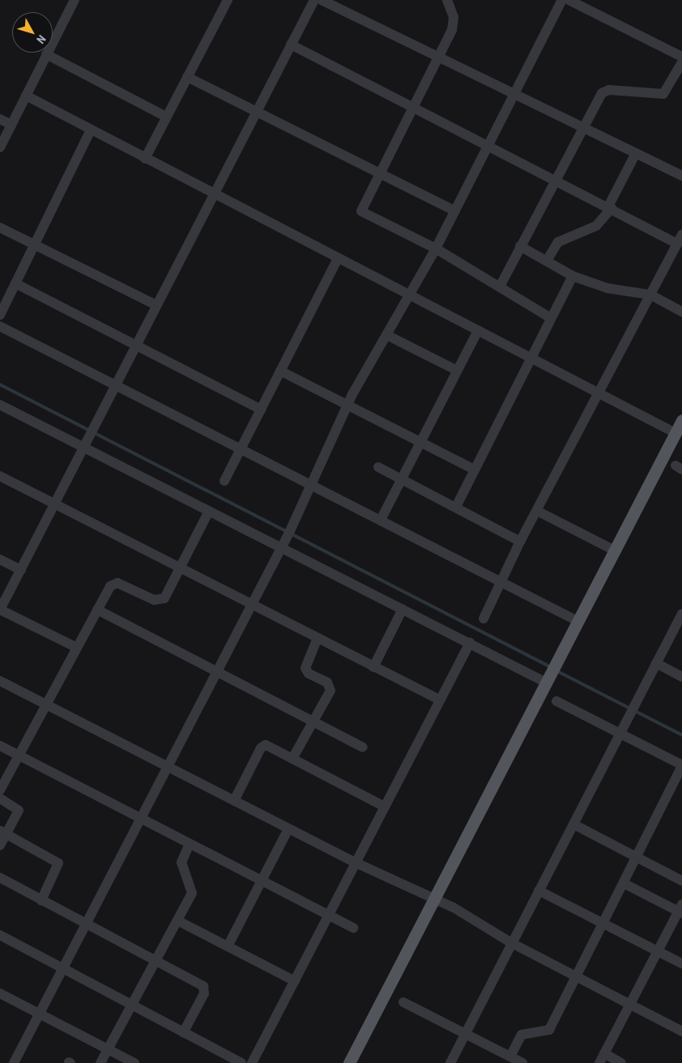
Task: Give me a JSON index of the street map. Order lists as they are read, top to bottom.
{
  "north": "bottom right"
}
